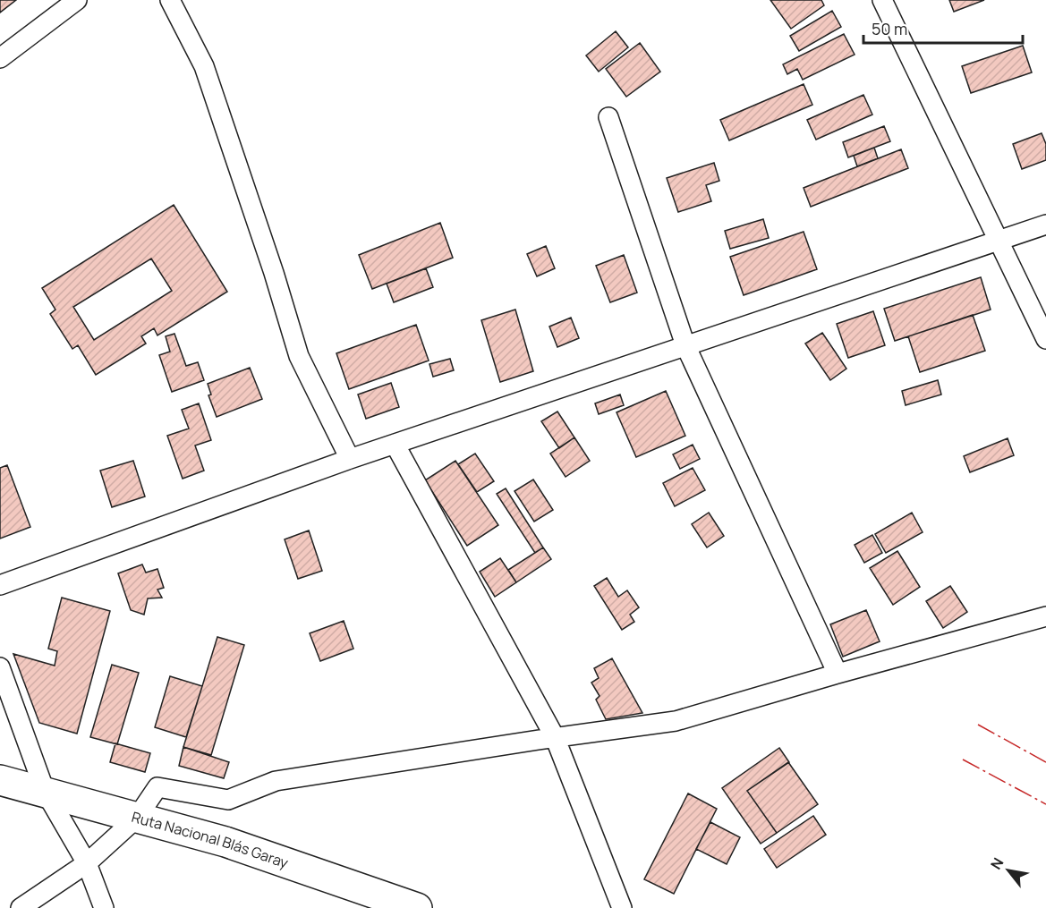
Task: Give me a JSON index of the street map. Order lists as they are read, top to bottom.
{
  "streets": {
    "highway": ["Ruta Nacional Blás Garay"]
  },
  "scale_bar": "50 m",
  "north": "top left"
}
